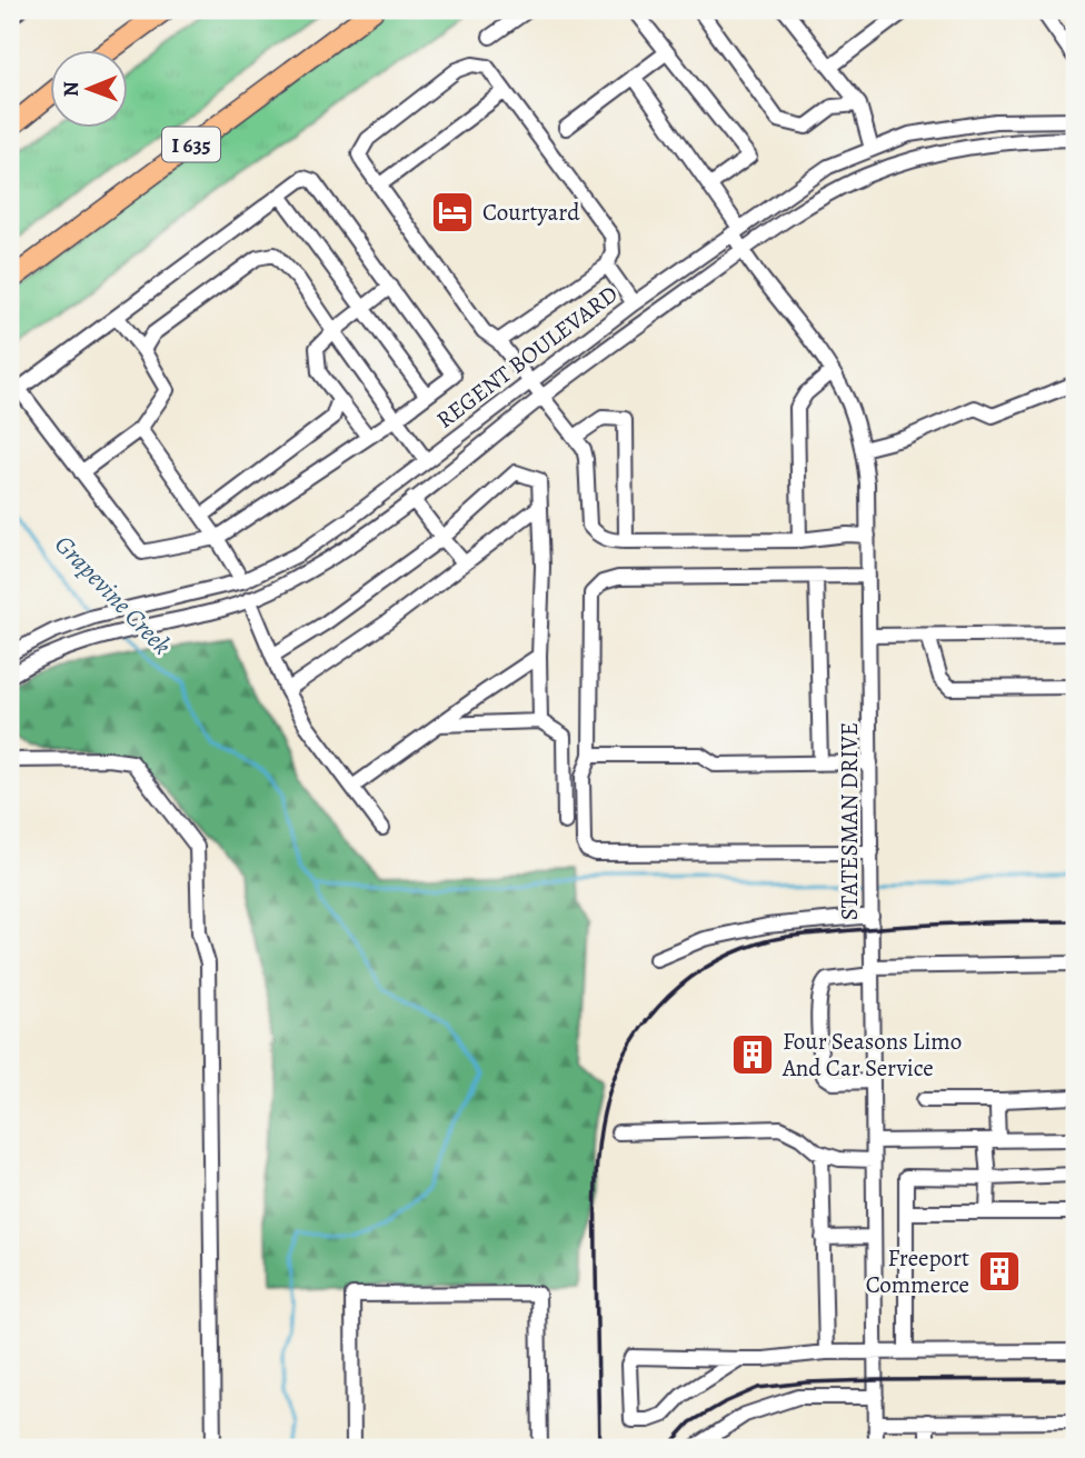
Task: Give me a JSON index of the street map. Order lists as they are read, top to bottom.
{
  "streets": {
    "highway": ["I 635"],
    "street": ["REGENT BOULEVARD", "STATESMAN DRIVE"]
  },
  "crossings": [
    ["REGENT BOULEVARD", "STATESMAN DRIVE"]
  ],
  "water": ["Grapevine Creek"],
  "places": {
    "hotel": ["Courtyard"],
    "building": ["Four Seasons Limo And Car Service", "Freeport Commerce"]
  },
  "north": "left"
}
